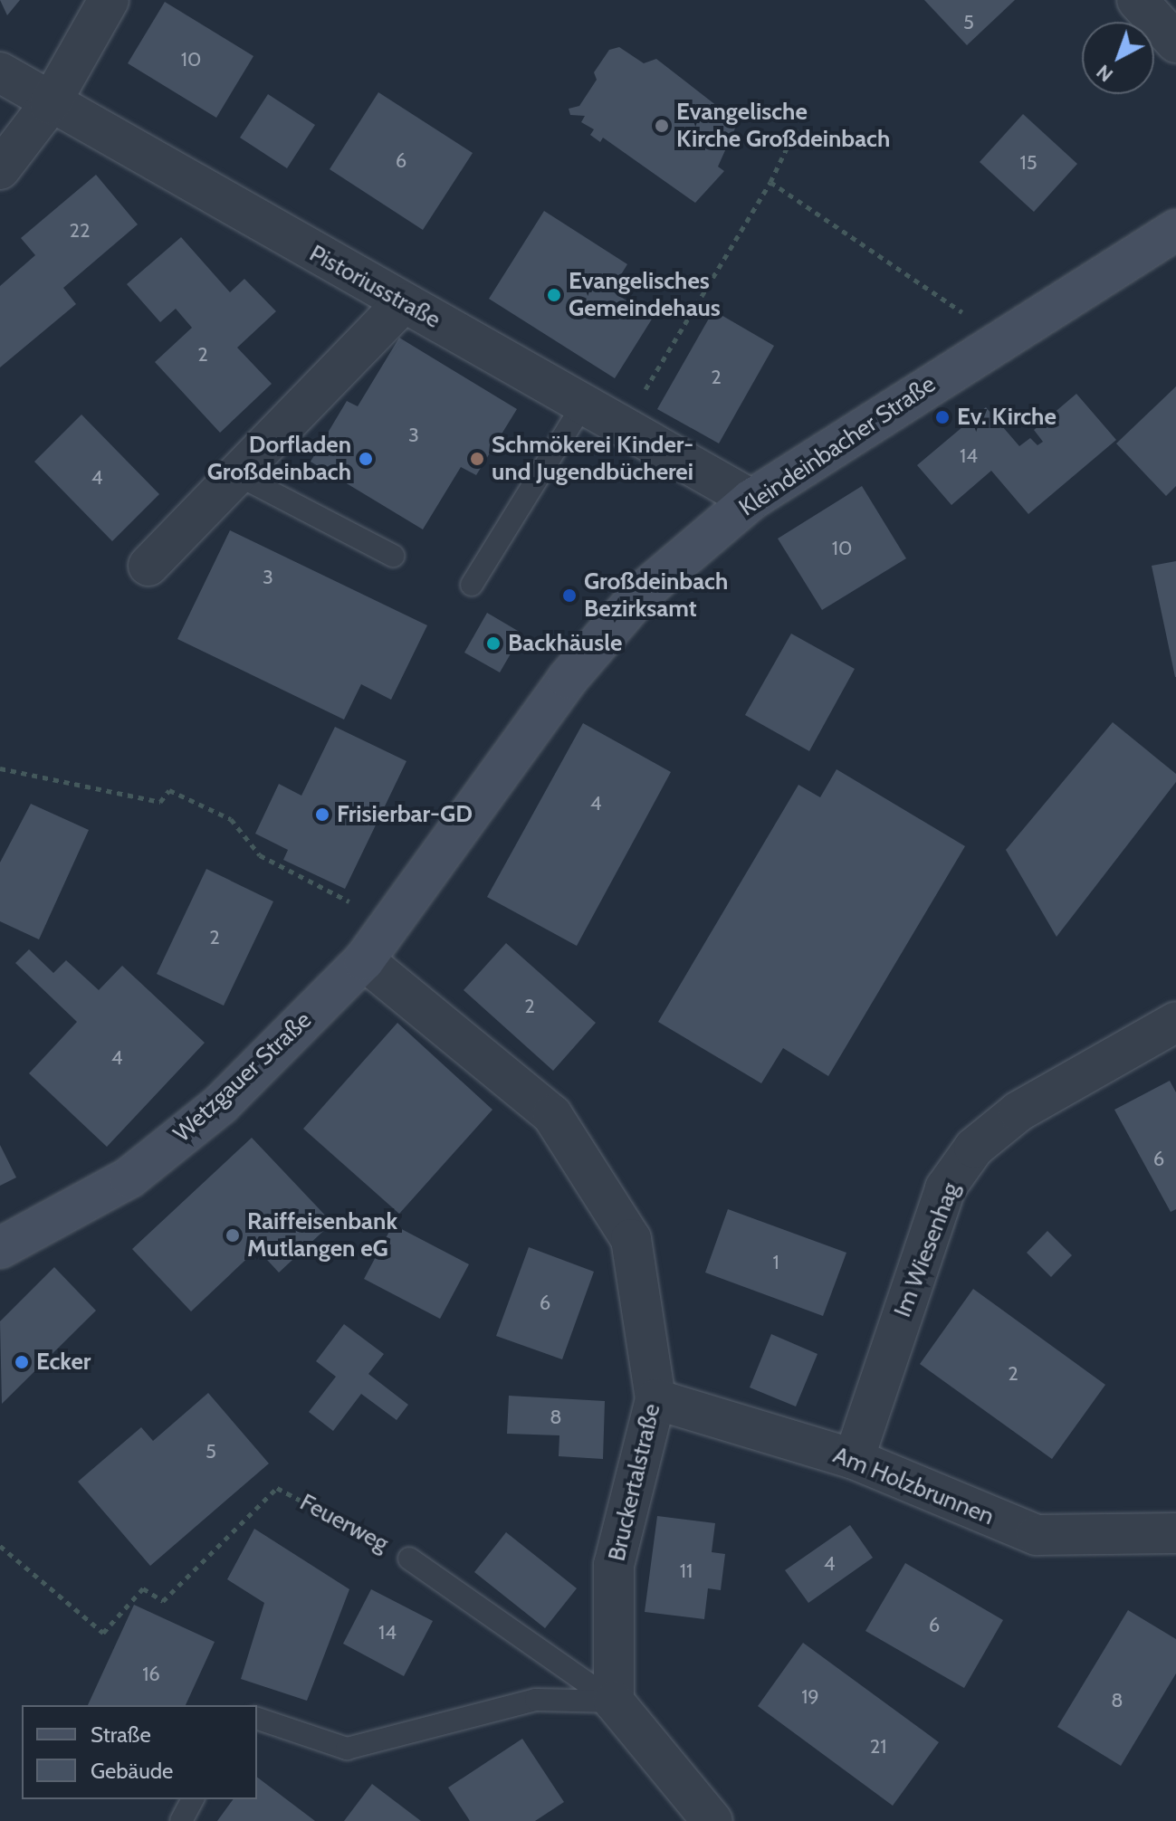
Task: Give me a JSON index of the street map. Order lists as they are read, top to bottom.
{
  "streets": {
    "street": [
      "Pistoriusstraße",
      "Kleindeinbacher Straße",
      "Wetzgauer Straße",
      "Im Wiesenhag",
      "Bruckertalstraße",
      "Am Holzbrunnen"
    ],
    "lane": ["Feuerweg"]
  },
  "crossings": [
    ["Pistoriusstraße", "Kleindeinbacher Straße"],
    ["Kleindeinbacher Straße", "Wetzgauer Straße"],
    ["Kleindeinbacher Straße", "Bruckertalstraße"],
    ["Wetzgauer Straße", "Bruckertalstraße"],
    ["Im Wiesenhag", "Am Holzbrunnen"],
    ["Bruckertalstraße", "Am Holzbrunnen"],
    ["Bruckertalstraße", "Feuerweg"]
  ],
  "places": [
    "Evangelische Kirche Großdeinbach",
    "Evangelisches Gemeindehaus",
    "Ev. Kirche",
    "Dorfladen Großdeinbach",
    "Schmökerei Kinder- und Jugendbücherei",
    "Großdeinbach Bezirksamt",
    "Backhäusle",
    "Frisierbar-GD",
    "Raiffeisenbank Mutlangen eG",
    "Ecker"
  ],
  "house_numbers": [
    "5",
    "10",
    "6",
    "15",
    "22",
    "2",
    "2",
    "3",
    "14",
    "4",
    "10",
    "3",
    "4",
    "2",
    "2",
    "4",
    "6",
    "1",
    "6",
    "2",
    "8",
    "5",
    "4",
    "11",
    "6",
    "14",
    "16",
    "19",
    "8",
    "21"
  ],
  "legend": ["Straße", "Gebäude"],
  "north": "bottom left"
}
